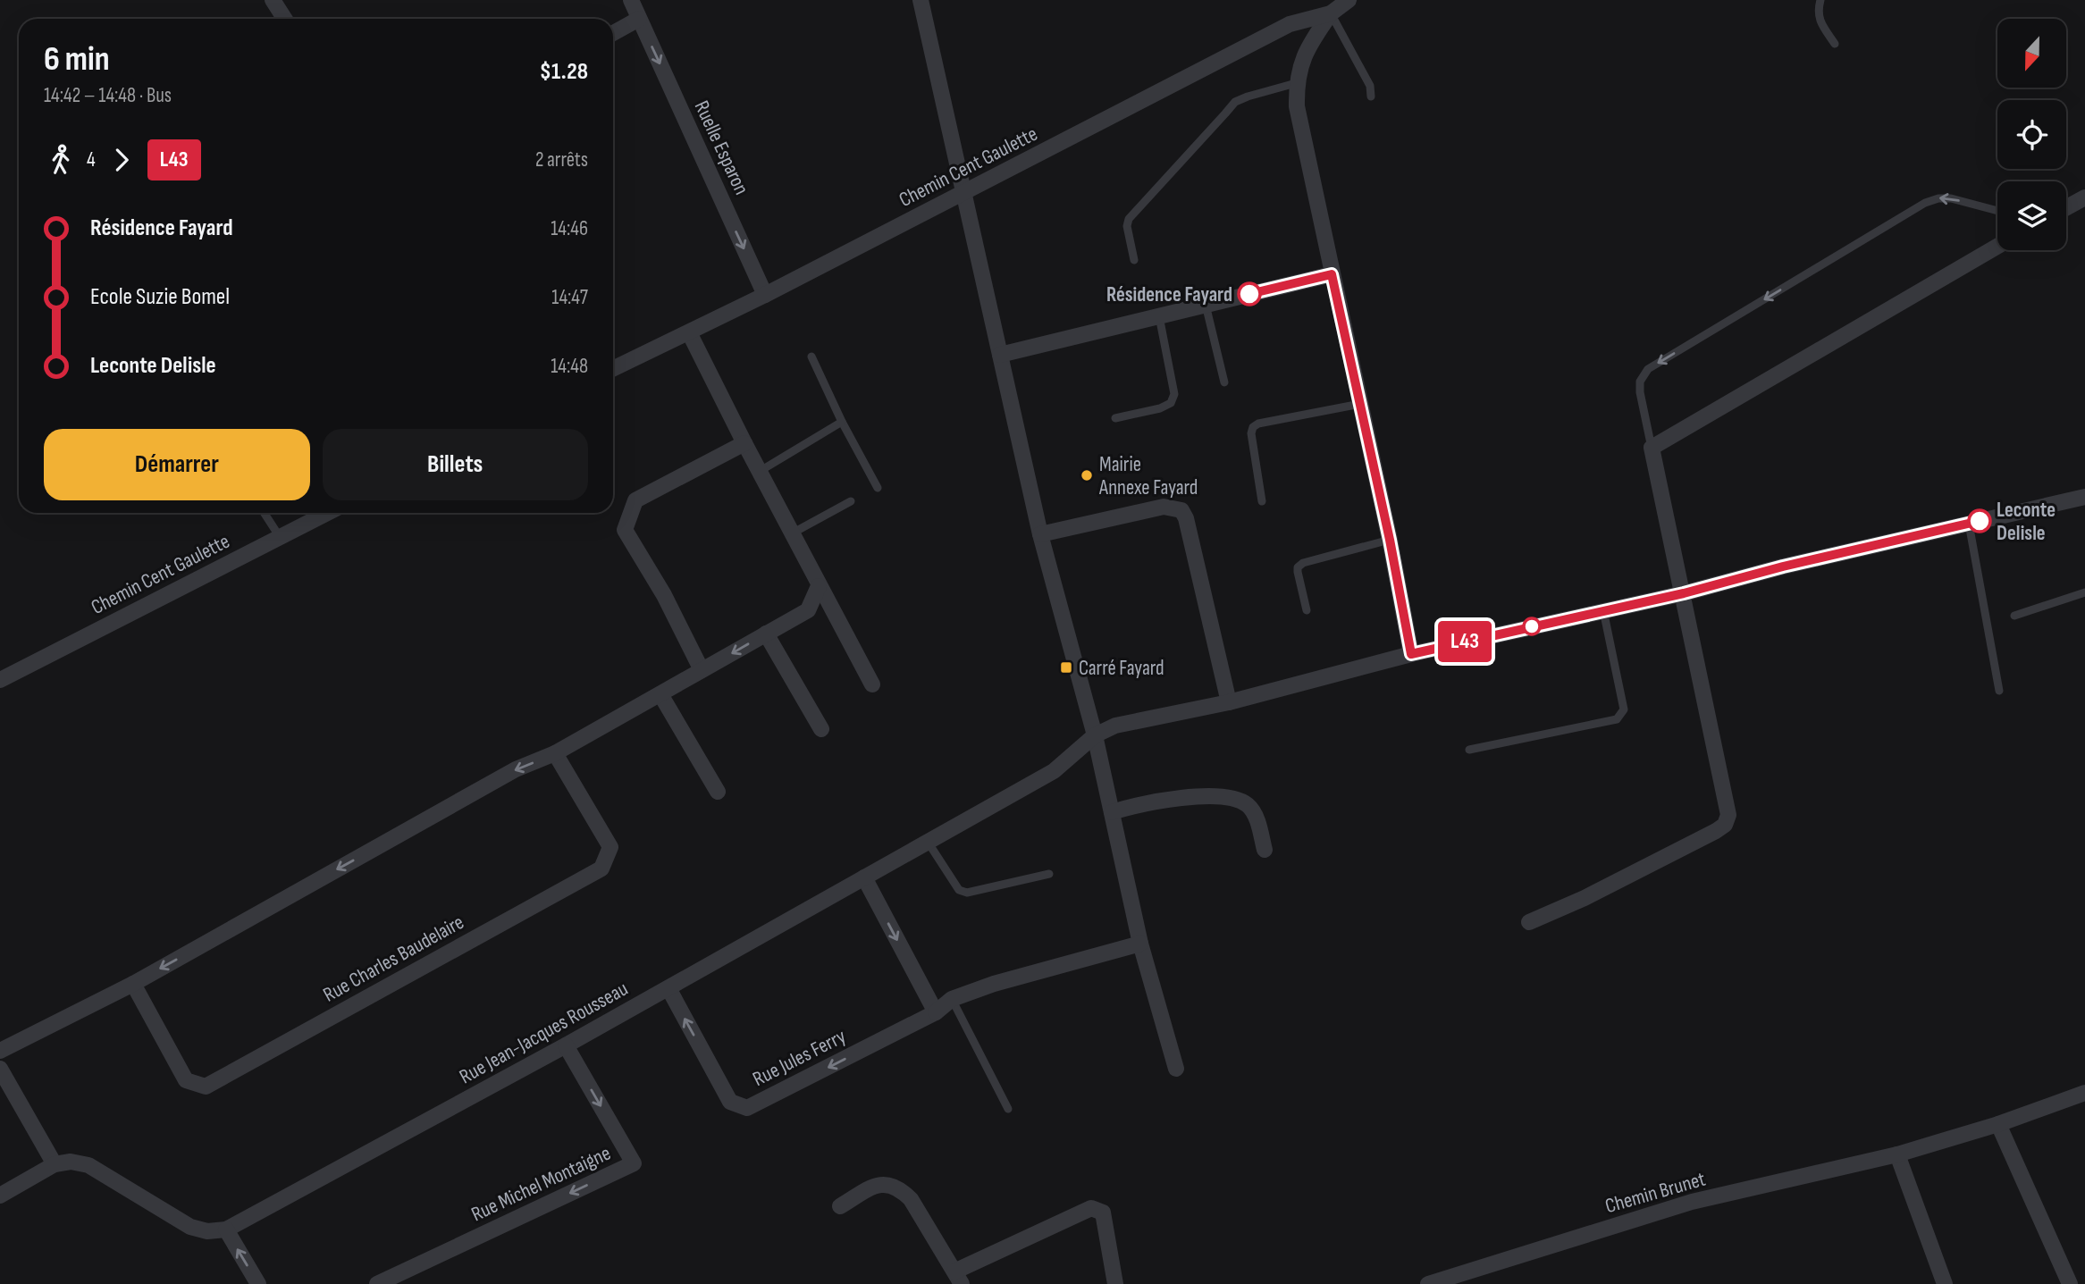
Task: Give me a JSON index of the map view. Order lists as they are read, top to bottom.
{
  "streets": {
    "street": [
      "Ruelle Esparon",
      "Chemin Cent Gaulette",
      "Rue Charles Baudelaire",
      "Rue Jean-Jacques Rousseau",
      "Rue Jules Ferry",
      "Rue Michel Montaigne",
      "Chemin Brunet"
    ]
  },
  "crossings": [
    ["Ruelle Esparon", "Chemin Cent Gaulette"],
    ["Rue Jean-Jacques Rousseau", "Rue Jules Ferry"],
    ["Rue Jean-Jacques Rousseau", "Rue Michel Montaigne"]
  ],
  "one_way": ["Ruelle Esparon"],
  "places": {
    "other": ["Résidence Fayard", "Mairie Annexe Fayard", "Leconte Delisle"],
    "transit": ["Carré Fayard"]
  },
  "lines": ["bus line L43"],
  "north": "bottom",
  "page": {
    "on_map": "L43",
    "heading": ["6 min", "14:42 – 14:48 · Bus", "$1.28"],
    "legs": ["4", "L43", "2 arrêts"],
    "list": [
      {
        "name": "Résidence Fayard",
        "value": "14:46"
      },
      {
        "name": "Ecole Suzie Bomel",
        "value": "14:47"
      },
      {
        "name": "Leconte Delisle",
        "value": "14:48"
      }
    ],
    "buttons": ["Démarrer", "Billets"]
  }
}
